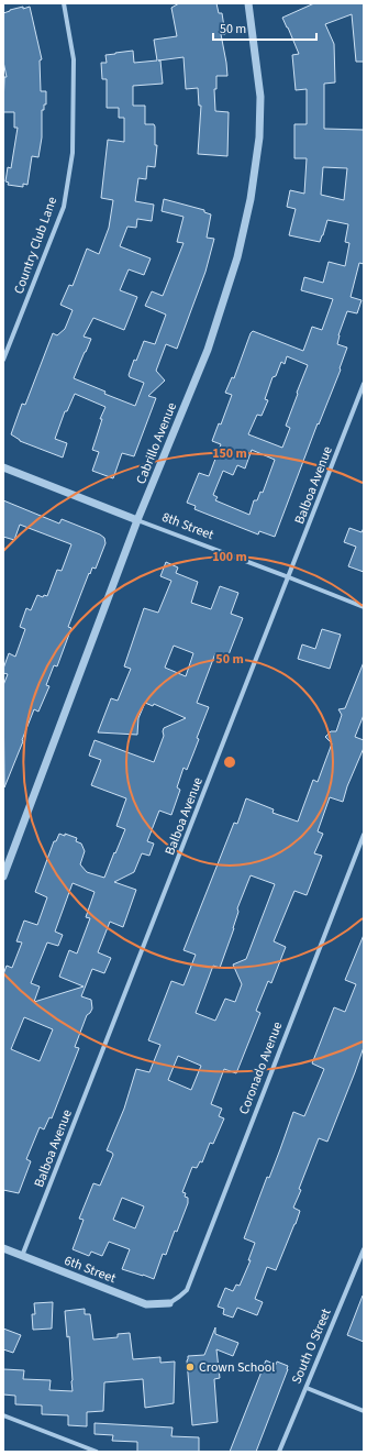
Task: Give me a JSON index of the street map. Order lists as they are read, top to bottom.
{
  "streets": {
    "street": [
      "Country Club Lane",
      "Cabrillo Avenue",
      "Balboa Avenue",
      "8th Street",
      "Coronado Avenue",
      "6th Street",
      "South O Street"
    ]
  },
  "crossings": [
    ["Cabrillo Avenue", "8th Street"],
    ["Balboa Avenue", "8th Street"],
    ["Balboa Avenue", "6th Street"],
    ["Coronado Avenue", "6th Street"]
  ],
  "places": ["Crown School"],
  "scale_bar": "50 m",
  "rings": ["150 m", "100 m", "50 m"]
}
